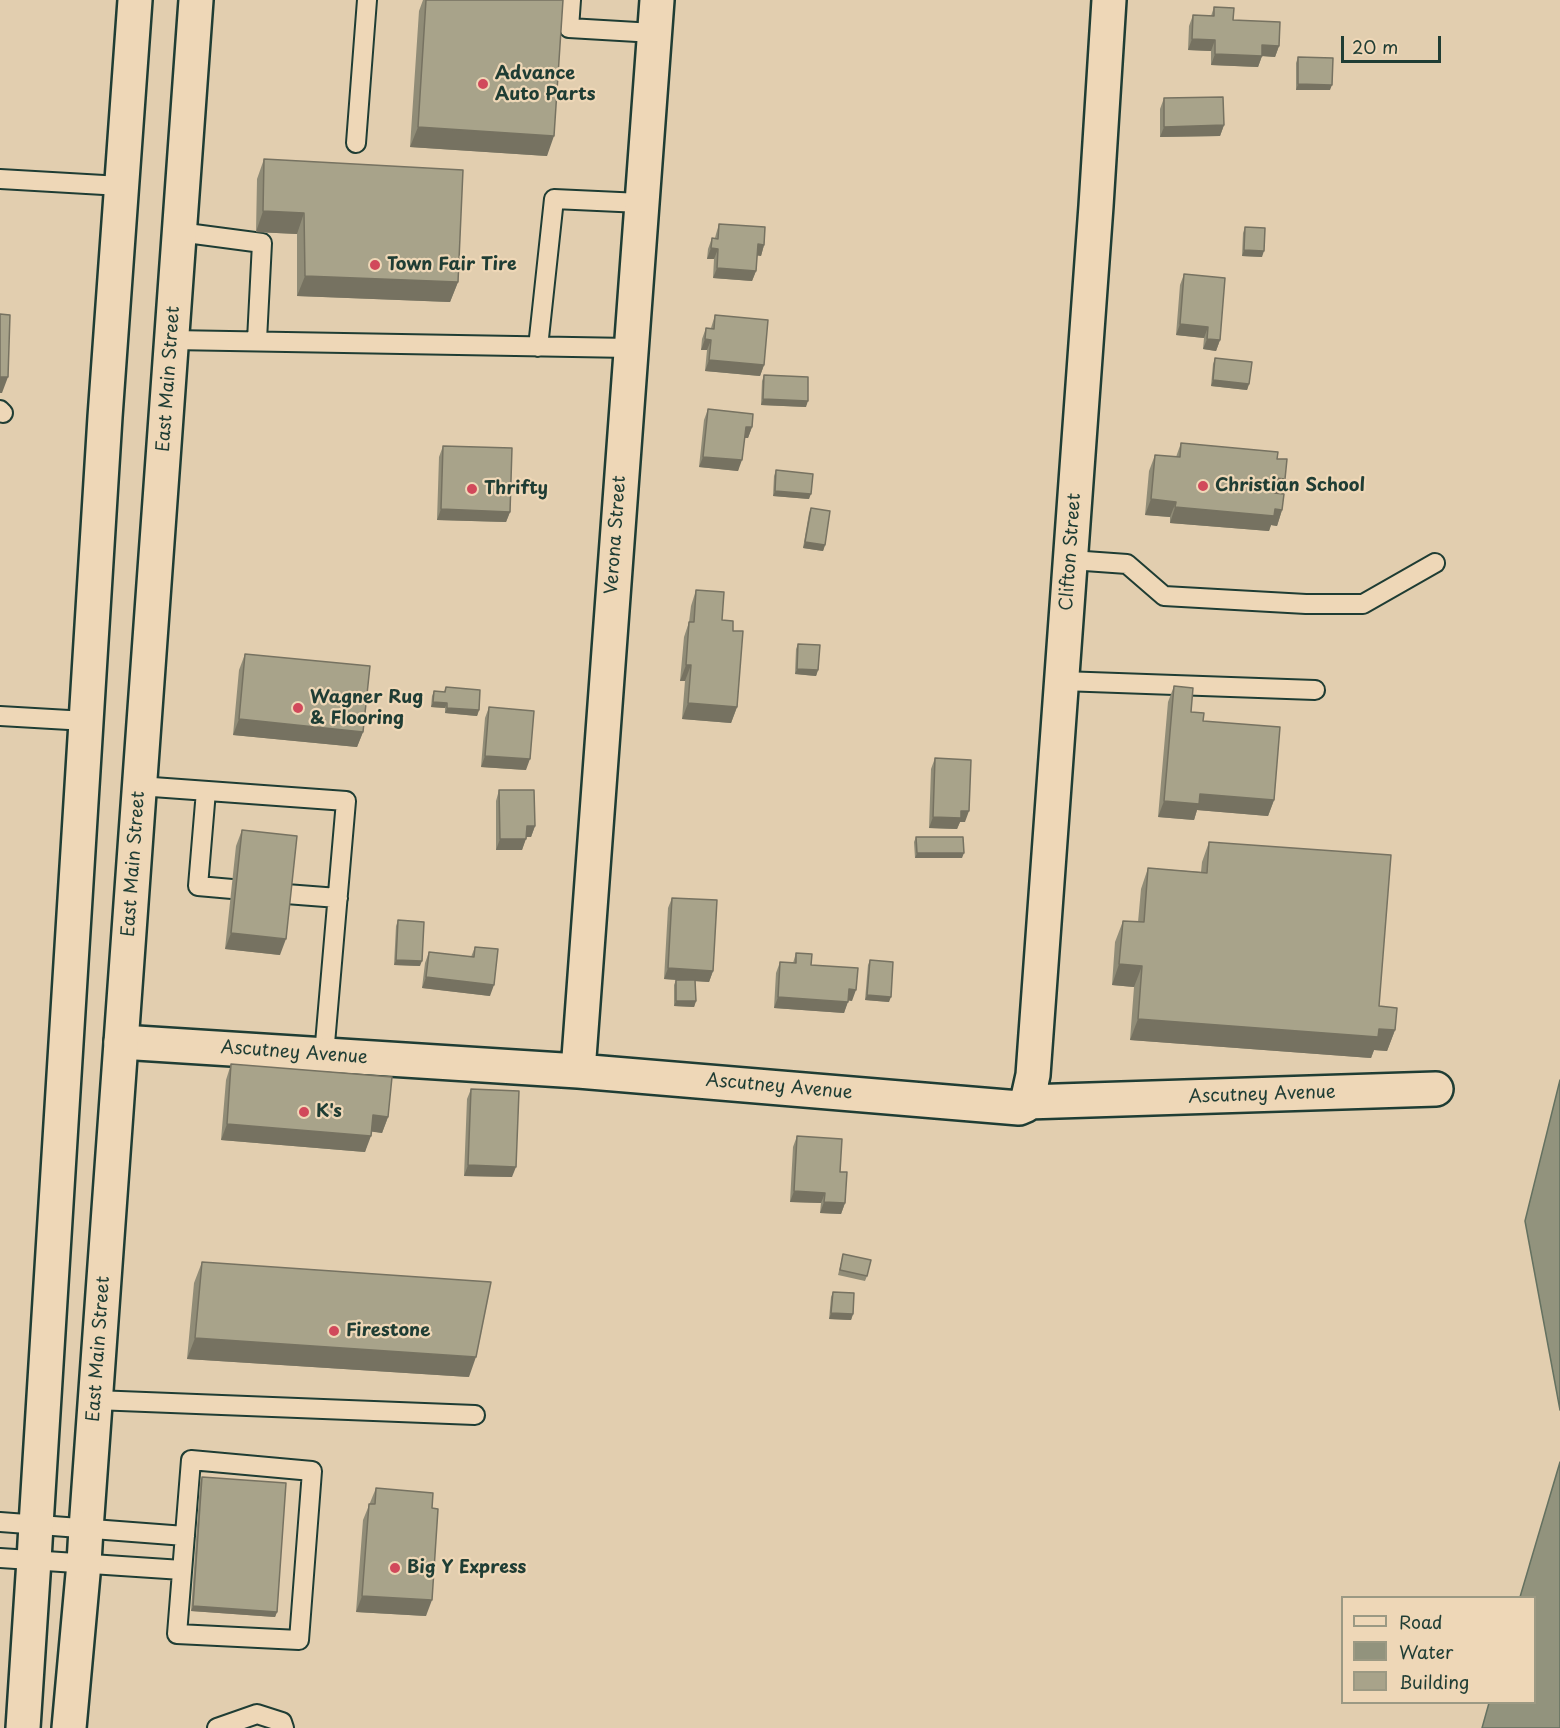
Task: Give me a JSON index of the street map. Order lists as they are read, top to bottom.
{
  "streets": {
    "main road": [
      "East Main Street",
      "Verona Street",
      "Clifton Street",
      "Ascutney Avenue"
    ]
  },
  "crossings": [
    ["East Main Street", "Ascutney Avenue"],
    ["Verona Street", "Ascutney Avenue"],
    ["Clifton Street", "Ascutney Avenue"]
  ],
  "places": [
    "Advance Auto Parts",
    "Town Fair Tire",
    "Christian School",
    "Thrifty",
    "Wagner Rug & Flooring",
    "K's",
    "Firestone",
    "Big Y Express"
  ],
  "legend": ["Road", "Water", "Building"],
  "scale_bar": "20 m"
}
